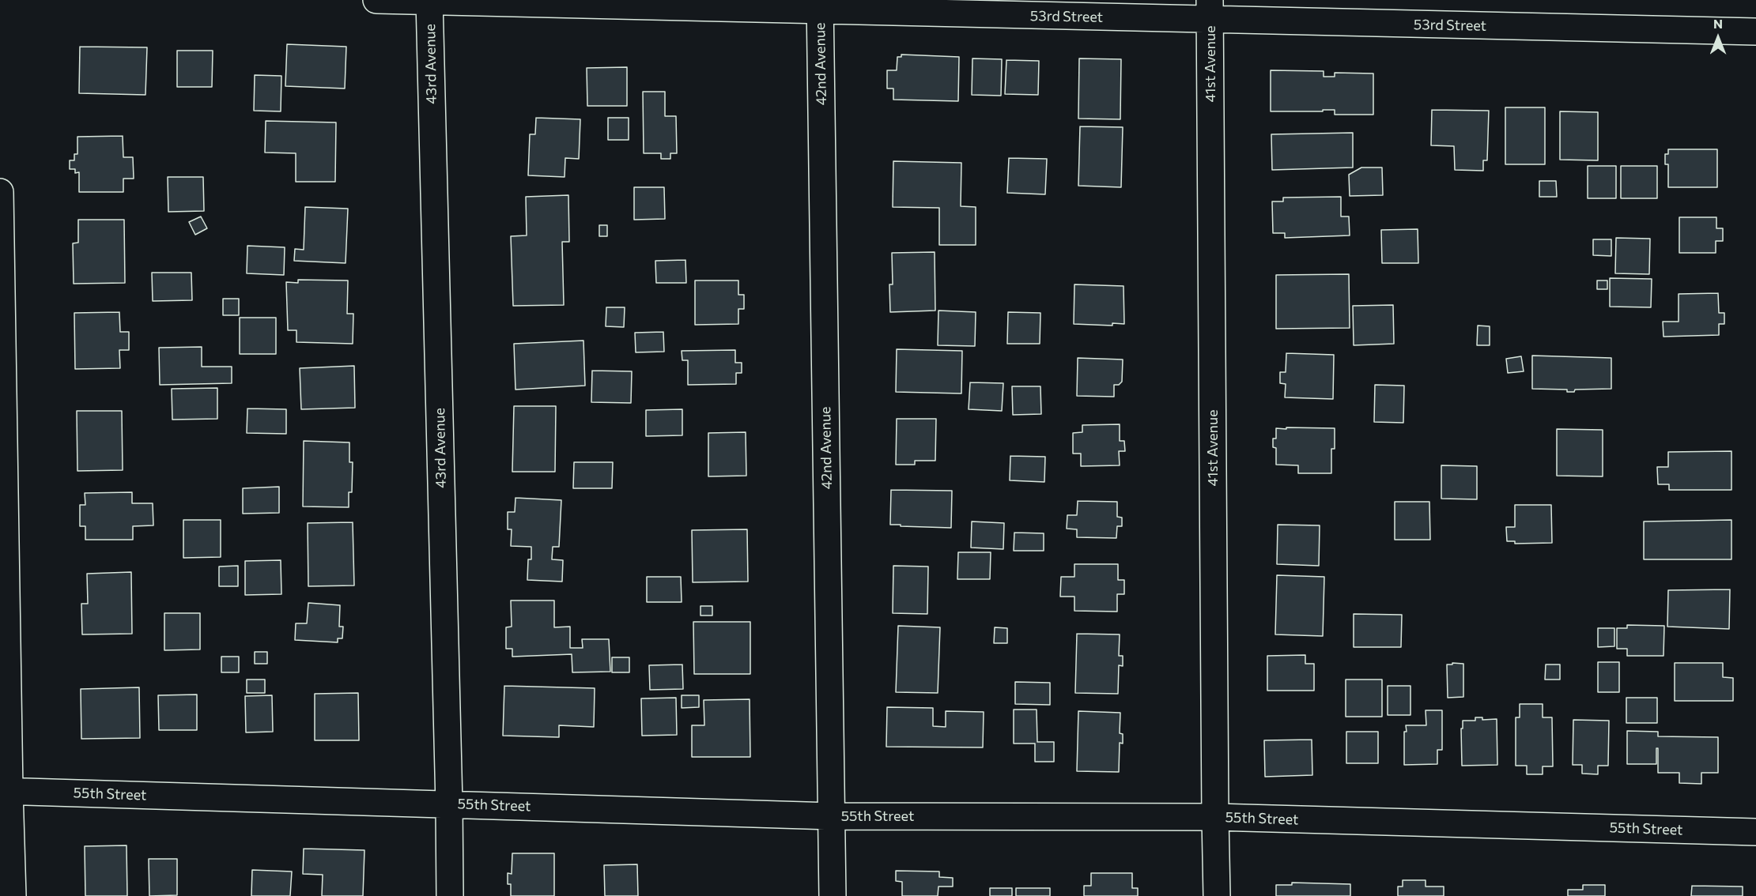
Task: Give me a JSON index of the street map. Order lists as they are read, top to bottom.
{
  "streets": {
    "street": [
      "53rd Street",
      "43rd Avenue",
      "42nd Avenue",
      "41st Avenue",
      "55th Street"
    ]
  },
  "crossings": [
    ["53rd Street", "43rd Avenue"],
    ["53rd Street", "42nd Avenue"],
    ["53rd Street", "41st Avenue"],
    ["43rd Avenue", "55th Street"],
    ["42nd Avenue", "55th Street"],
    ["41st Avenue", "55th Street"]
  ],
  "north": "top"
}
